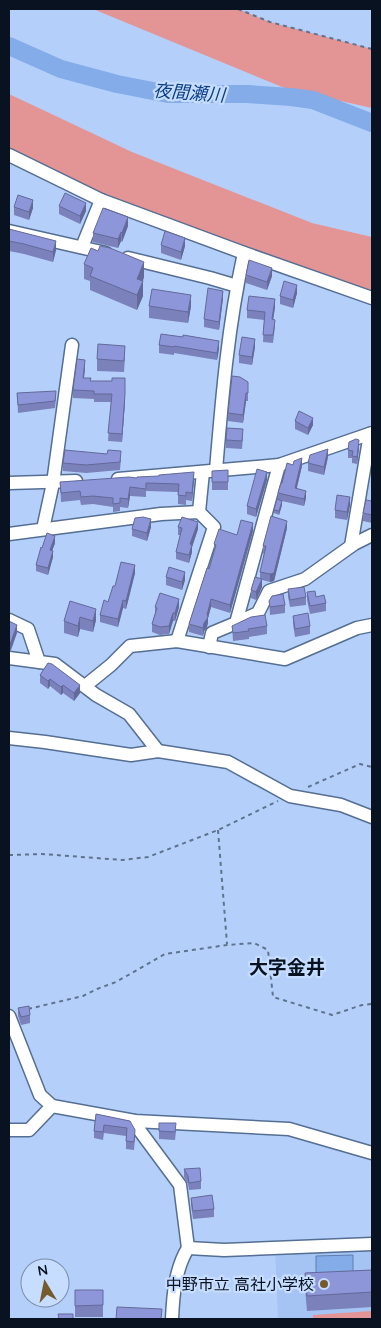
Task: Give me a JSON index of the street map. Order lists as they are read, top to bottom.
{
  "districts": ["大字金井"],
  "water": ["夜間瀬川"],
  "places": ["中野市立 高社小学校"],
  "north": "top"
}
